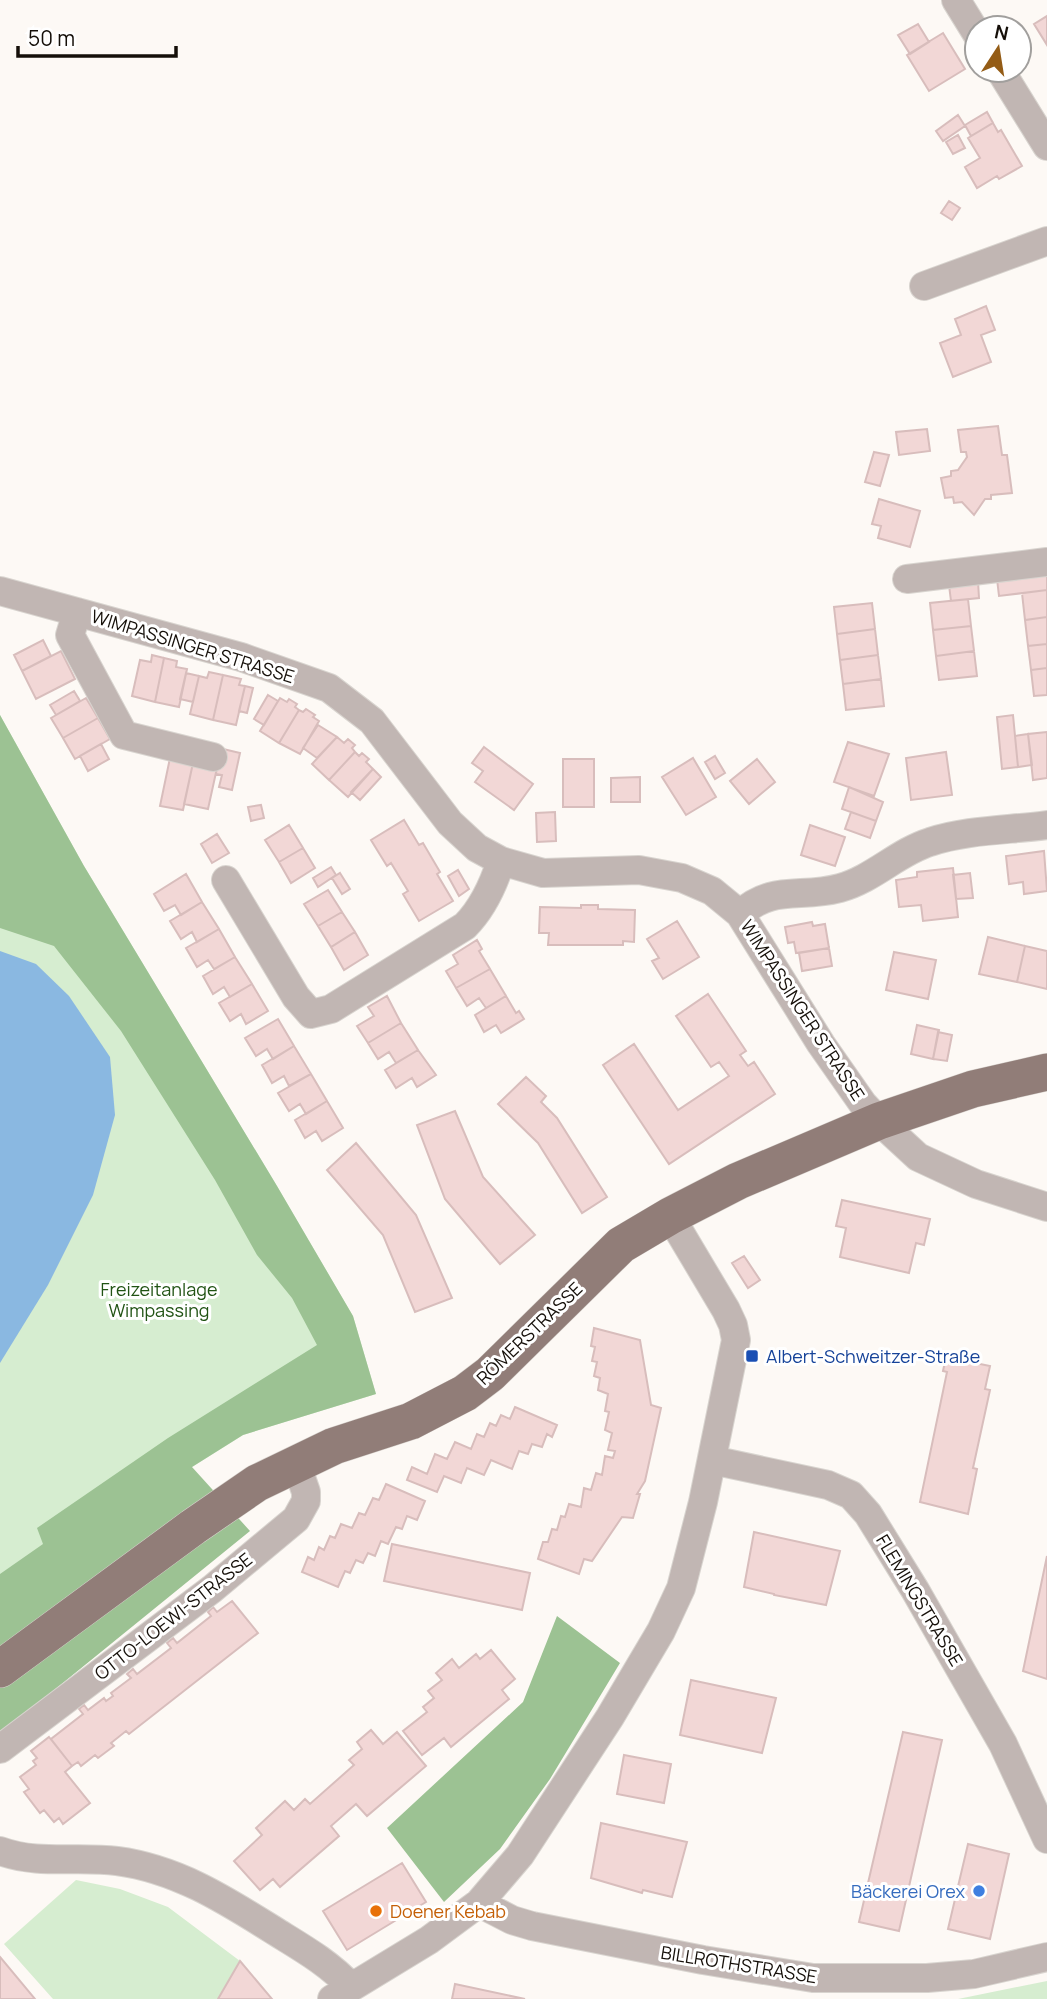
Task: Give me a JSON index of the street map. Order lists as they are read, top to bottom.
{
  "streets": {
    "main road": ["RÖMERSTRASSE"],
    "street": [
      "WIMPASSINGER STRASSE",
      "FLEMINGSTRASSE",
      "OTTO-LOEWI-STRASSE",
      "BILLROTHSTRASSE"
    ]
  },
  "crossings": [
    ["WIMPASSINGER STRASSE", "RÖMERSTRASSE"],
    ["RÖMERSTRASSE", "OTTO-LOEWI-STRASSE"]
  ],
  "parks": ["Freizeitanlage Wimpassing"],
  "places": {
    "transit": ["Albert-Schweitzer-Straße"],
    "other": ["Bäckerei Orex", "Doener Kebab"]
  },
  "scale_bar": "50 m",
  "north": "top"
}
